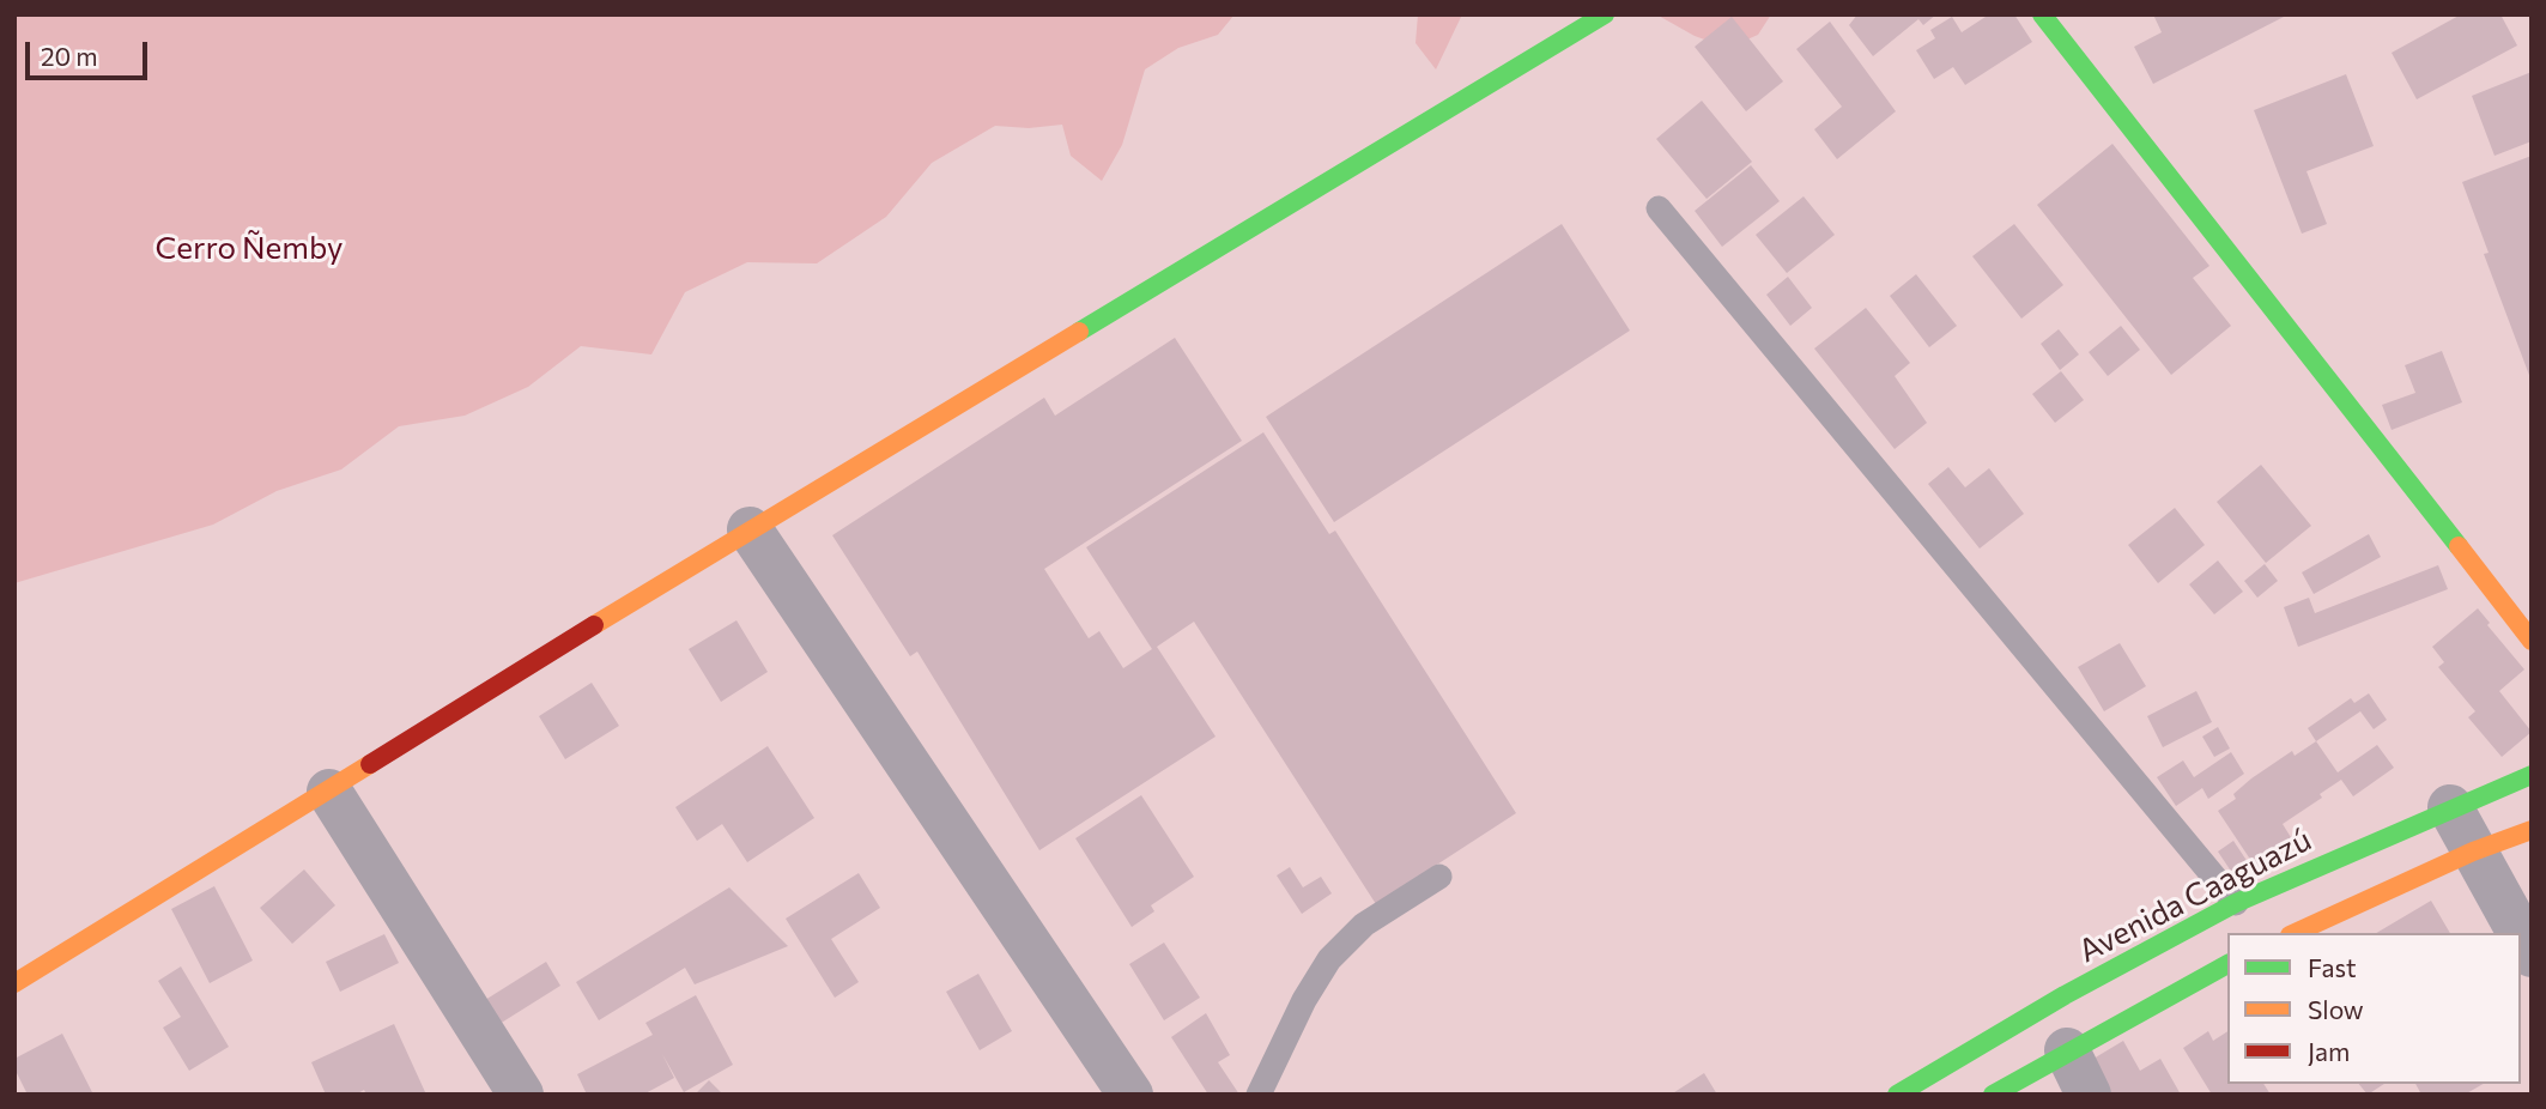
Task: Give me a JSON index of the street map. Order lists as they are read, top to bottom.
{
  "streets": {
    "street": ["Avenida Caaguazú"]
  },
  "parks": ["Cerro Ñemby"],
  "legend": ["Fast", "Slow", "Jam"],
  "scale_bar": "20 m"
}
